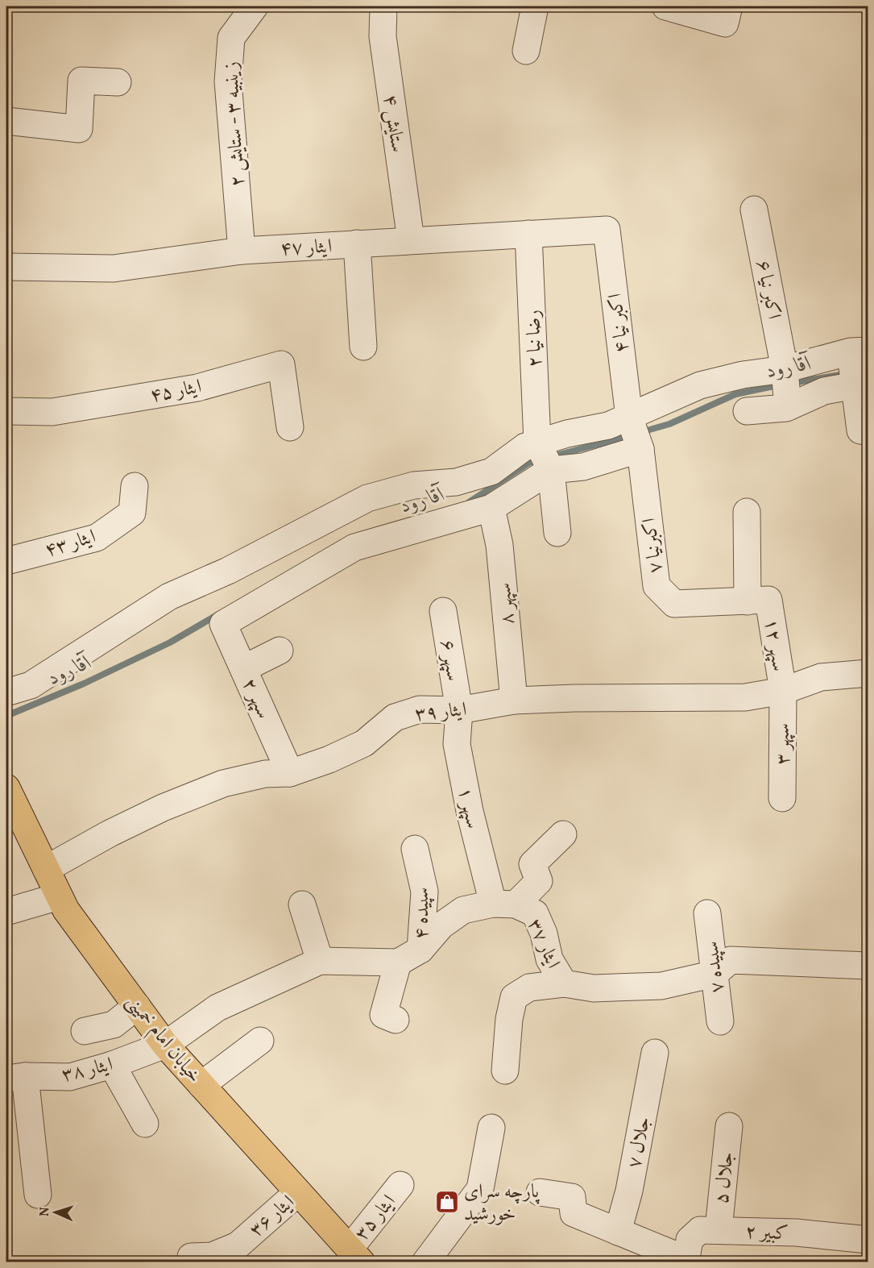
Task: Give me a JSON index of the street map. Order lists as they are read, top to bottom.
{
  "streets": {
    "main road": ["خیابان امام خمینی"],
    "street": [
      "ستایش ۴",
      "زینبیه ۳ - ستایش ۲",
      "ایثار ۴۷",
      "اکبر نیا ۶",
      "اکبر نیا ۴",
      "رضا نیا ۲",
      "ایثار ۴۵",
      "ایثار ۴۳",
      "اکبرنیا ۷",
      "سپهر ۸",
      "سپهر ۱۲",
      "سپهر ۶",
      "سپهر ۲",
      "ایثار ۳۹",
      "سپهر ۳",
      "سپهر ۱",
      "سپیده ۴",
      "ایثار ۳۷",
      "سپیده ۷",
      "ایثار ۳۸",
      "جلال ۷",
      "جلال ۵",
      "ایثار ۳۶",
      "ایثار ۳۵",
      "کبیر ۲"
    ]
  },
  "crossings": [
    ["ستایش ۴", "ایثار ۴۷"],
    ["زینبیه ۳ - ستایش ۲", "ایثار ۴۷"],
    ["ایثار ۴۷", "اکبر نیا ۴"],
    ["ایثار ۴۷", "رضا نیا ۲"],
    ["اکبر نیا ۴", "اکبرنیا ۷"],
    ["اکبرنیا ۷", "سپهر ۱۲"],
    ["سپهر ۸", "سپهر ۲"],
    ["سپهر ۸", "ایثار ۳۹"],
    ["سپهر ۱۲", "ایثار ۳۹"],
    ["سپهر ۱۲", "سپهر ۳"],
    ["سپهر ۶", "ایثار ۳۹"],
    ["سپهر ۶", "سپهر ۱"],
    ["سپهر ۲", "ایثار ۳۹"],
    ["ایثار ۳۹", "سپهر ۳"],
    ["ایثار ۳۹", "سپهر ۱"],
    ["ایثار ۳۹", "خیابان امام خمینی"],
    ["سپهر ۱", "ایثار ۳۷"],
    ["ایثار ۳۷", "سپیده ۷"],
    ["خیابان امام خمینی", "ایثار ۳۸"],
    ["خیابان امام خمینی", "ایثار ۳۶"],
    ["خیابان امام خمینی", "ایثار ۳۵"],
    ["جلال ۵", "کبیر ۲"]
  ],
  "water": ["آقا رود"],
  "places": {
    "shop": ["پارچه سرای خورشید"]
  },
  "north": "left"
}
